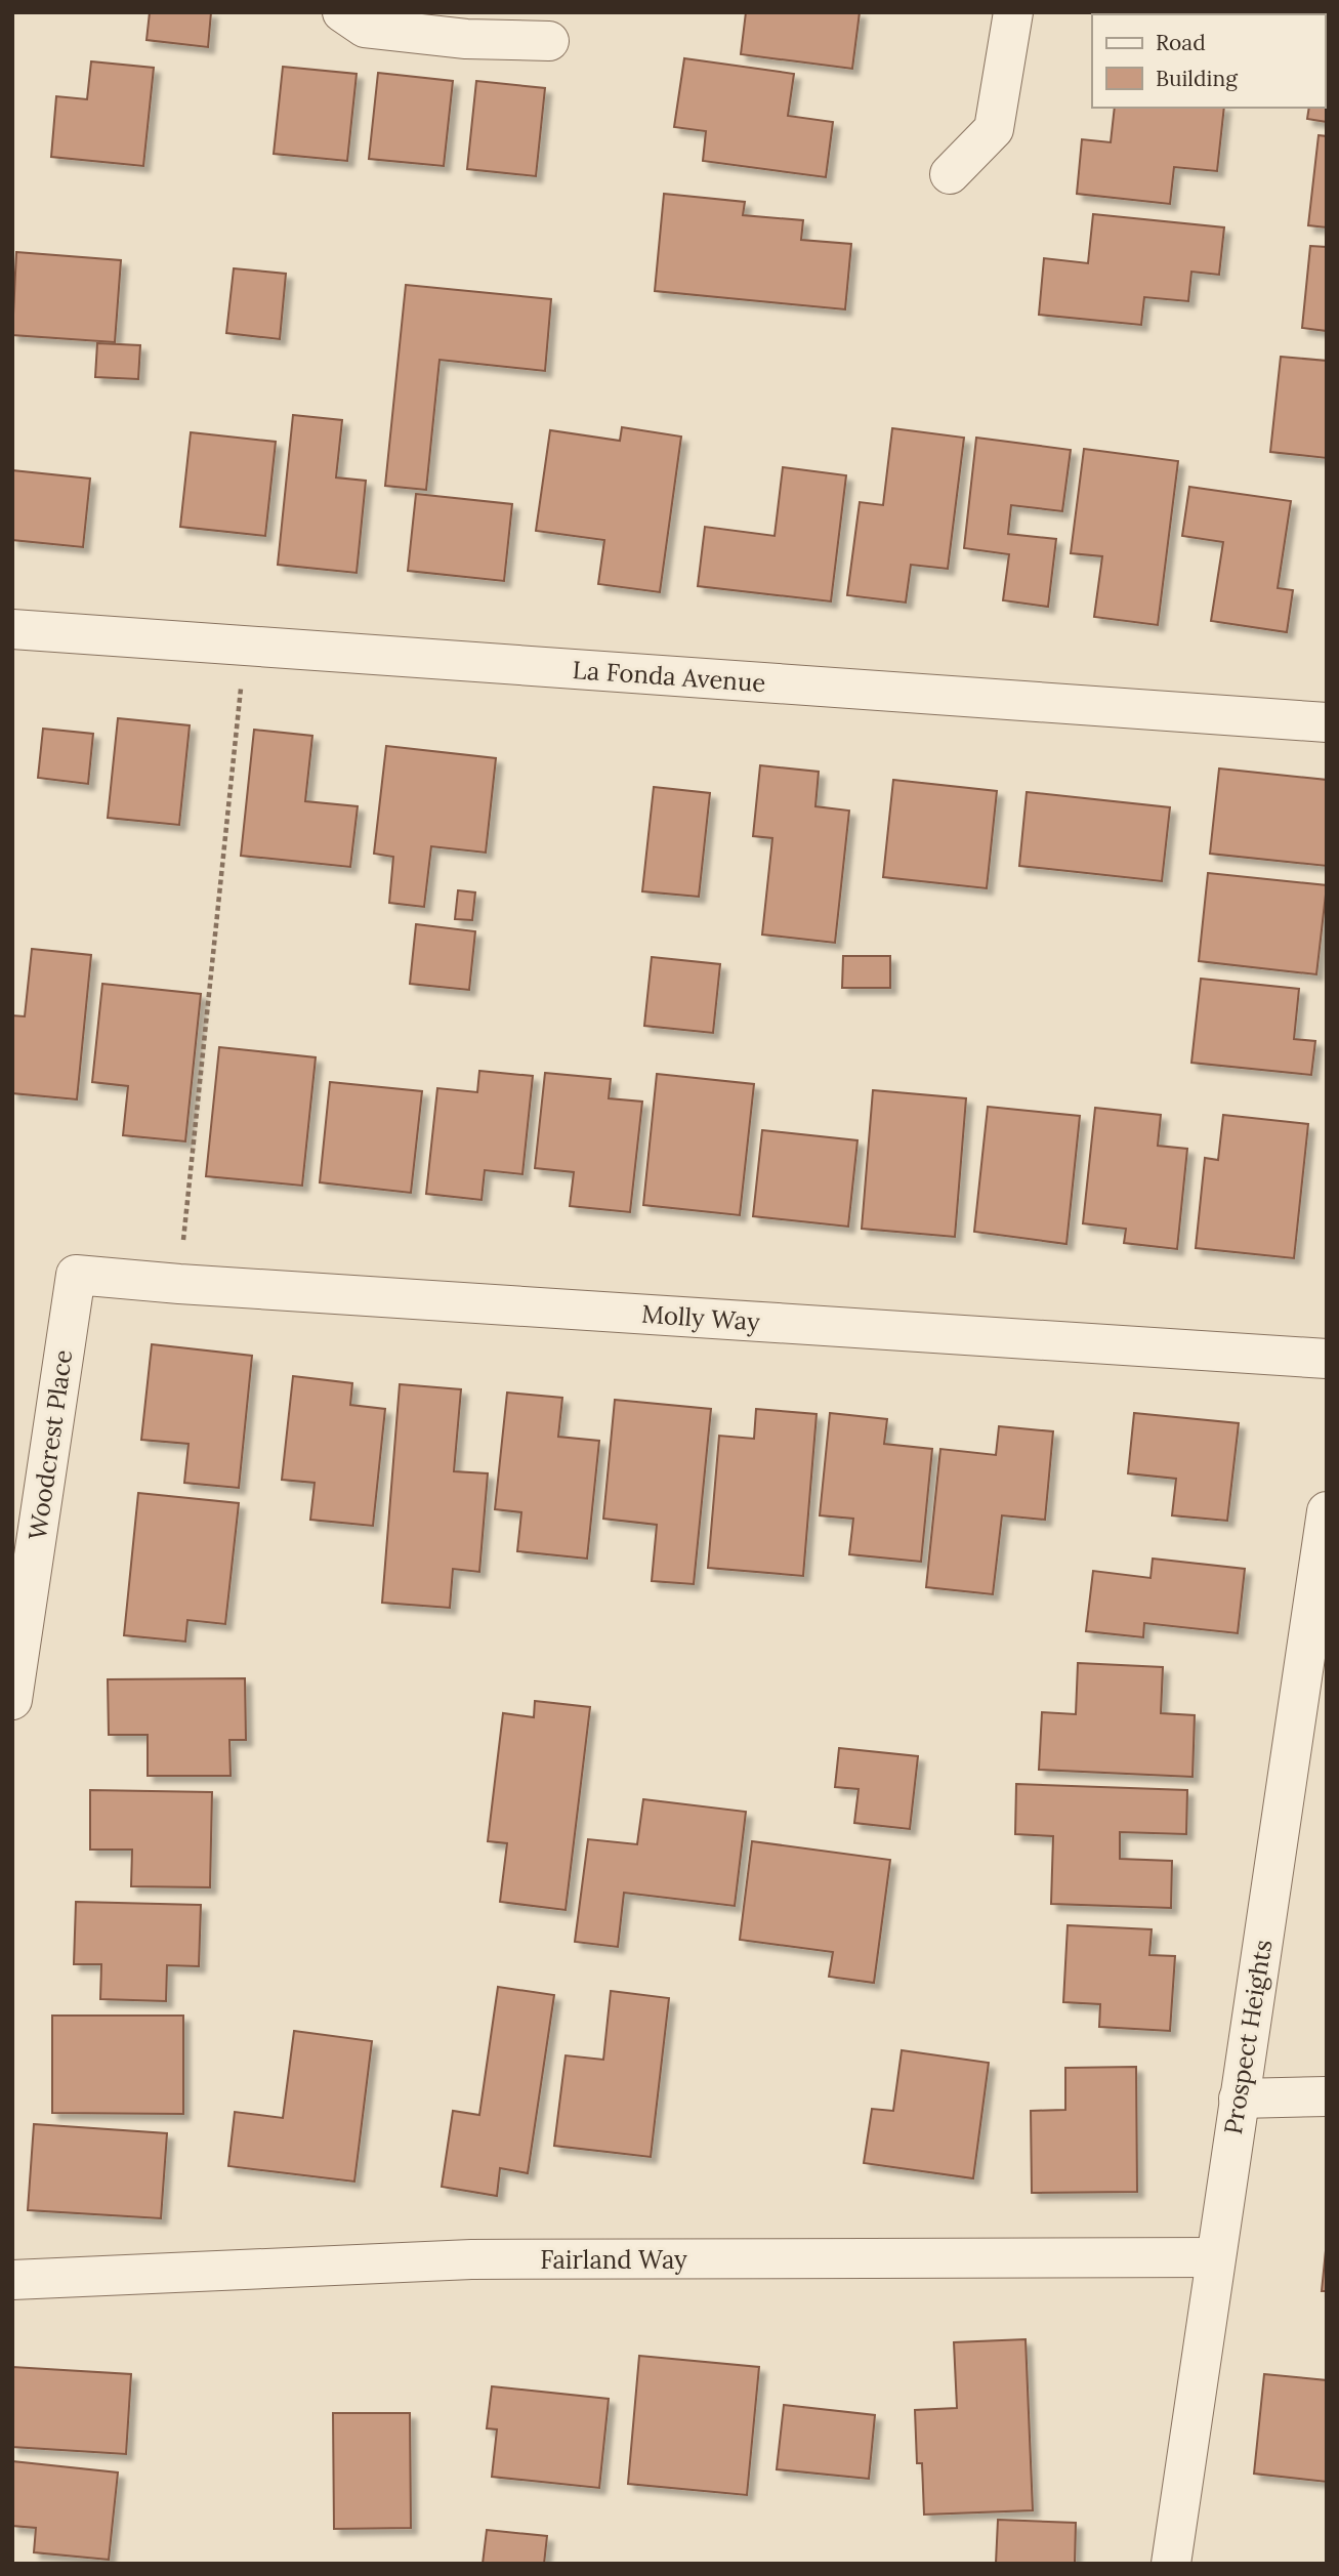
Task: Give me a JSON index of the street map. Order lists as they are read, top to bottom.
{
  "streets": {
    "street": [
      "La Fonda Avenue",
      "Molly Way",
      "Woodcrest Place",
      "Prospect Heights",
      "Fairland Way"
    ]
  },
  "crossings": [
    ["Molly Way", "Woodcrest Place"],
    ["Prospect Heights", "Fairland Way"]
  ],
  "legend": ["Road", "Building"]
}
